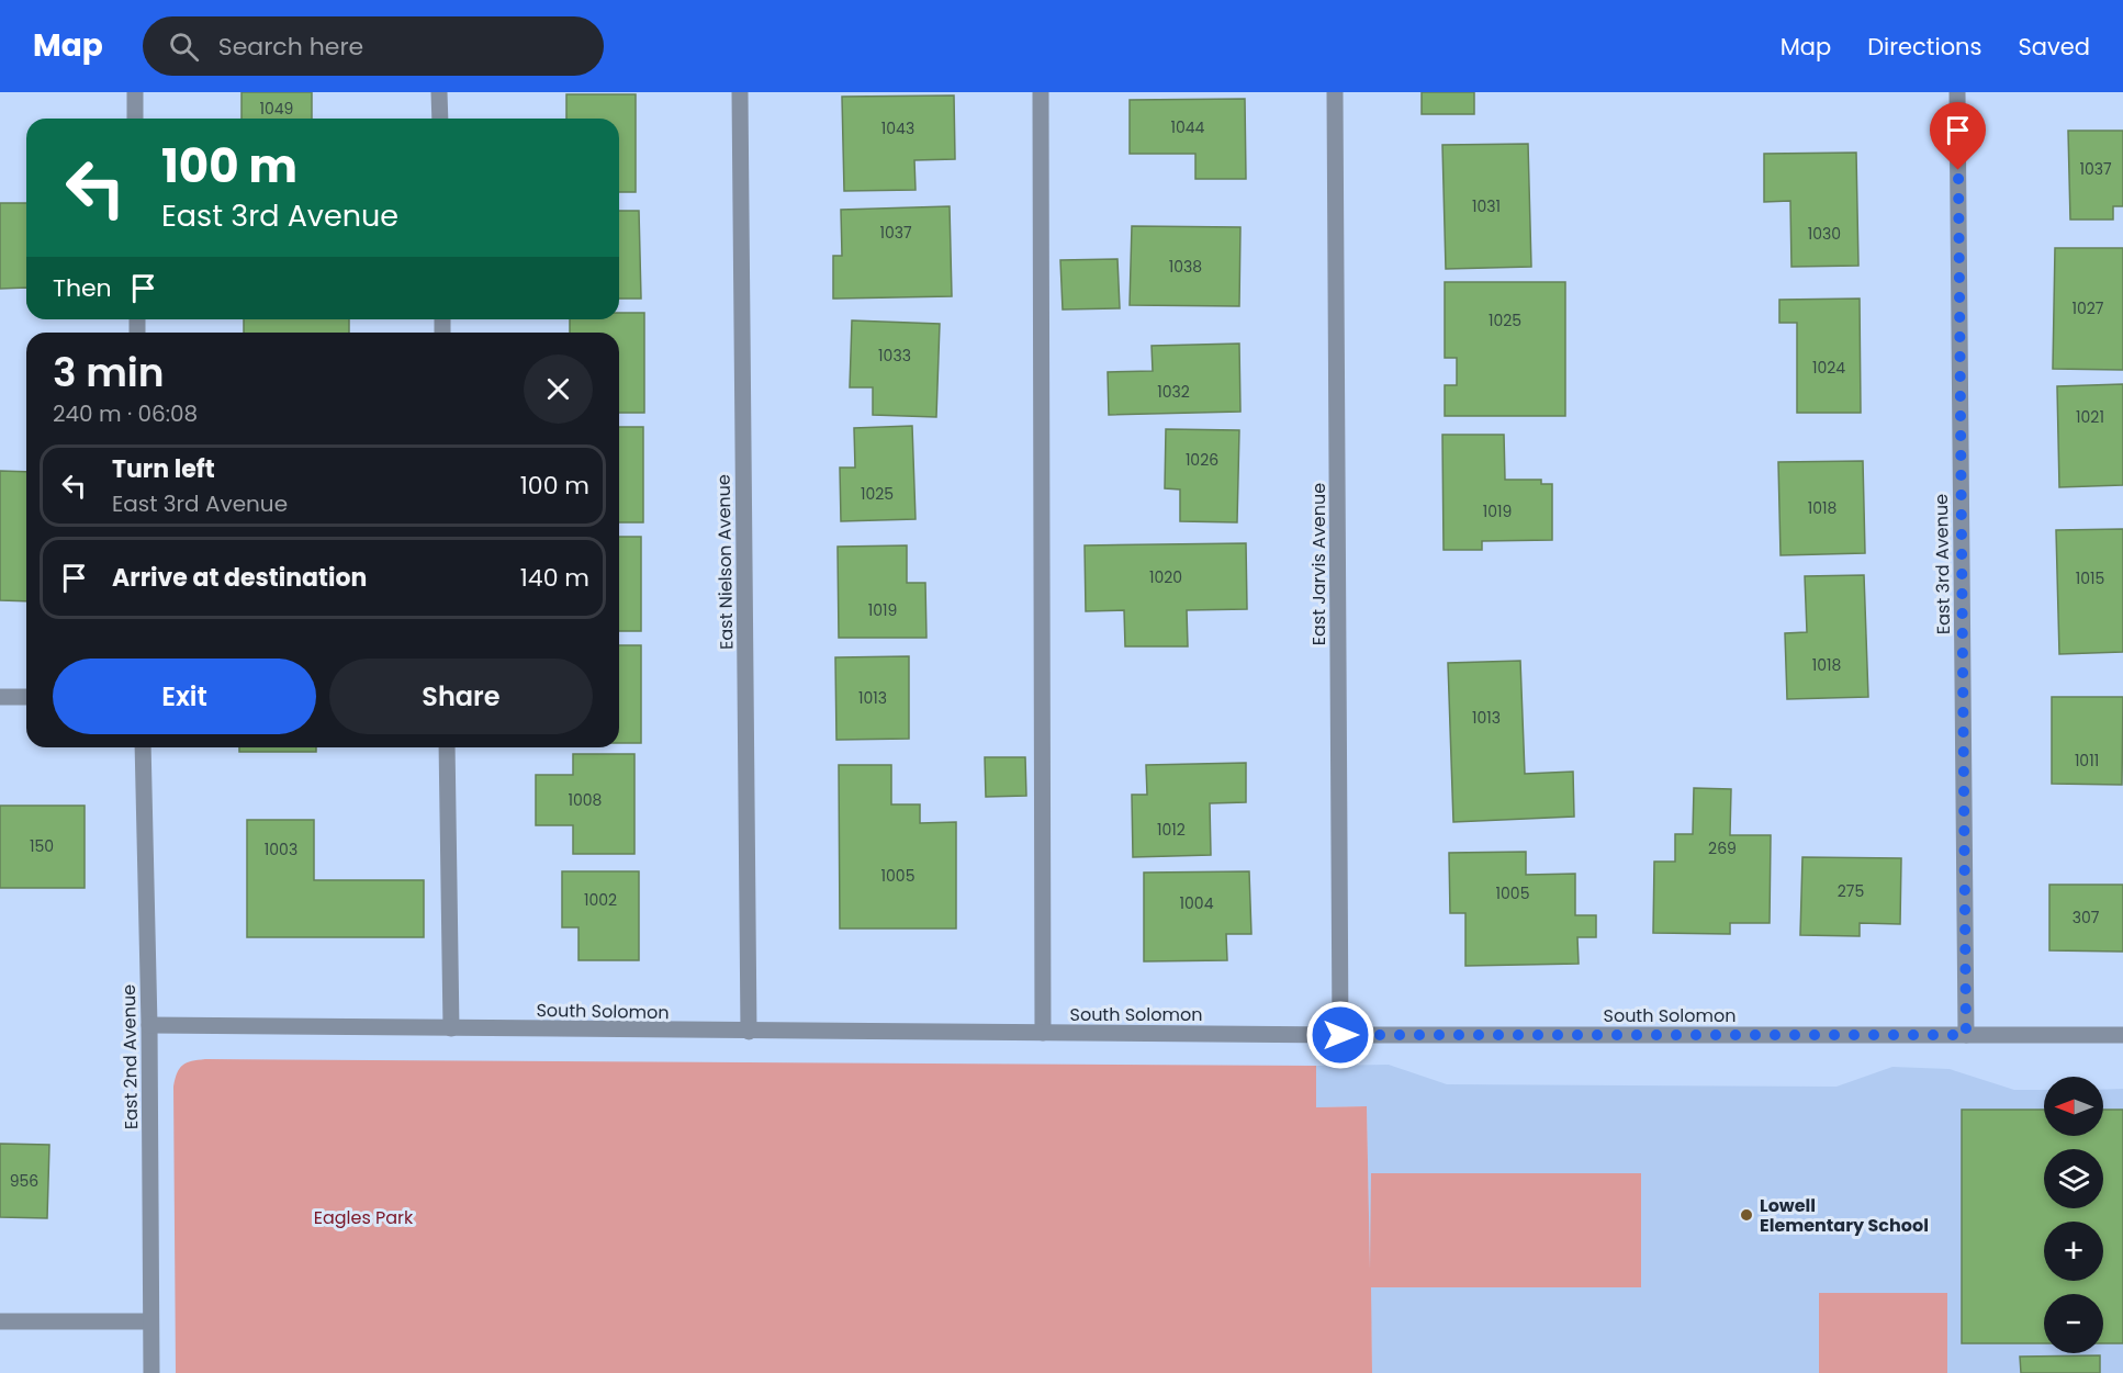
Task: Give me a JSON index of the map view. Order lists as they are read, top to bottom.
{
  "streets": {
    "street": [
      "East Nielson Avenue",
      "East Jarvis Avenue",
      "East 3rd Avenue",
      "South Solomon",
      "East 2nd Avenue"
    ]
  },
  "crossings": [
    ["East Nielson Avenue", "South Solomon"],
    ["East Jarvis Avenue", "South Solomon"],
    ["East 3rd Avenue", "South Solomon"],
    ["South Solomon", "East 2nd Avenue"]
  ],
  "parks": ["Eagles Park"],
  "places": ["Lowell Elementary School"],
  "house_numbers": [
    "1049",
    "1044",
    "1043",
    "1037",
    "1031",
    "1037",
    "1030",
    "1038",
    "1027",
    "1025",
    "1033",
    "1024",
    "1032",
    "1021",
    "1026",
    "1025",
    "1018",
    "1019",
    "1020",
    "1015",
    "1019",
    "1018",
    "1013",
    "1013",
    "1011",
    "1008",
    "1012",
    "150",
    "269",
    "1003",
    "1005",
    "275",
    "1005",
    "1002",
    "1004",
    "307",
    "956"
  ],
  "north": "left",
  "page": {
    "header": "Map",
    "search": "Search here",
    "nav": ["Map", "Directions", "Saved"],
    "turn": ["100 m", "East 3rd Avenue"],
    "then": "Then",
    "heading": ["3 min", "240 m · 06:08"],
    "list": [
      {
        "name": "Turn left",
        "note": "East 3rd Avenue",
        "value": "100 m"
      },
      {
        "name": "Arrive at destination",
        "value": "140 m"
      }
    ],
    "buttons": ["Exit", "Share"],
    "map_buttons": ["+", "−"]
  }
}
